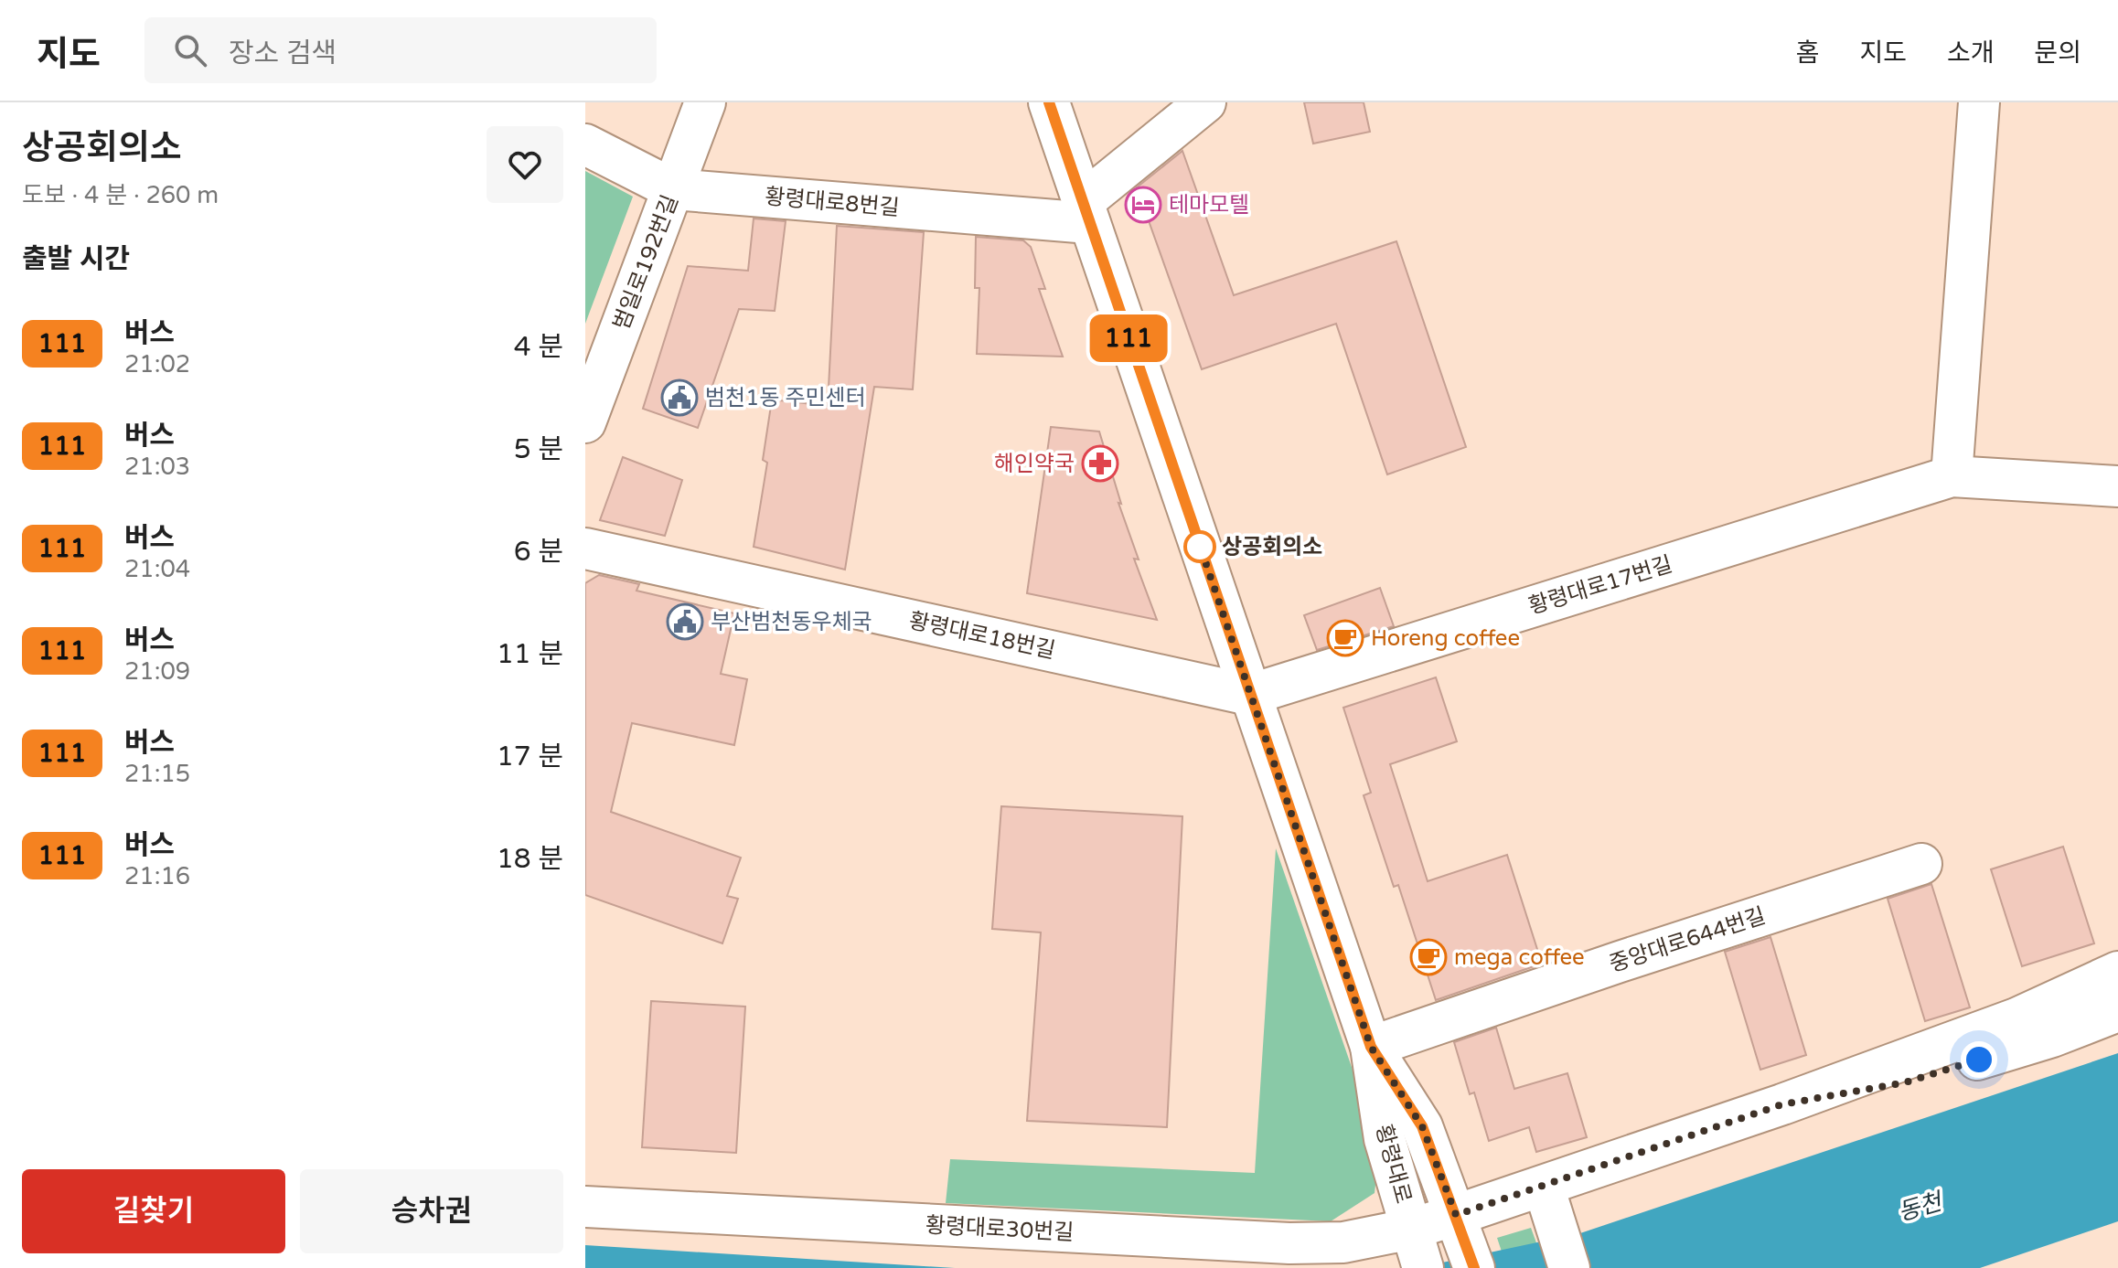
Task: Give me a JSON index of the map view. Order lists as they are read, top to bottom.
{
  "streets": {
    "street": [
      "황령대로8번길",
      "범일로192번길",
      "황령대로17번길",
      "황령대로18번길",
      "중앙대로644번길",
      "황령대로",
      "황령대로30번길"
    ]
  },
  "crossings": [
    ["황령대로8번길", "범일로192번길"],
    ["황령대로8번길", "황령대로"],
    ["황령대로17번길", "황령대로18번길"],
    ["황령대로17번길", "황령대로"],
    ["황령대로18번길", "황령대로"],
    ["중앙대로644번길", "황령대로"],
    ["황령대로", "황령대로30번길"]
  ],
  "water": ["동천"],
  "places": {
    "hotel": ["테마모텔"],
    "public building": ["범천1동 주민센터", "부산범천동우체국"],
    "pharmacy": ["해인약국"],
    "other": ["상공회의소"],
    "cafe": ["Horeng coffee", "mega coffee"]
  },
  "lines": ["bus line 111"],
  "page": {
    "header": "지도",
    "search": "장소 검색",
    "nav": [
      "홈",
      "지도",
      "소개",
      "문의"
    ],
    "heading": [
      ["상공회의소", "도보 · 4 분 · 260 m"],
      "출발 시간"
    ],
    "on_map": "111",
    "list": [
      {
        "mark": "111",
        "name": "버스",
        "note": "21:02",
        "value": "4 분"
      },
      {
        "mark": "111",
        "name": "버스",
        "note": "21:03",
        "value": "5 분"
      },
      {
        "mark": "111",
        "name": "버스",
        "note": "21:04",
        "value": "6 분"
      },
      {
        "mark": "111",
        "name": "버스",
        "note": "21:09",
        "value": "11 분"
      },
      {
        "mark": "111",
        "name": "버스",
        "note": "21:15",
        "value": "17 분"
      },
      {
        "mark": "111",
        "name": "버스",
        "note": "21:16",
        "value": "18 분"
      }
    ],
    "buttons": ["길찾기", "승차권"]
  }
}
